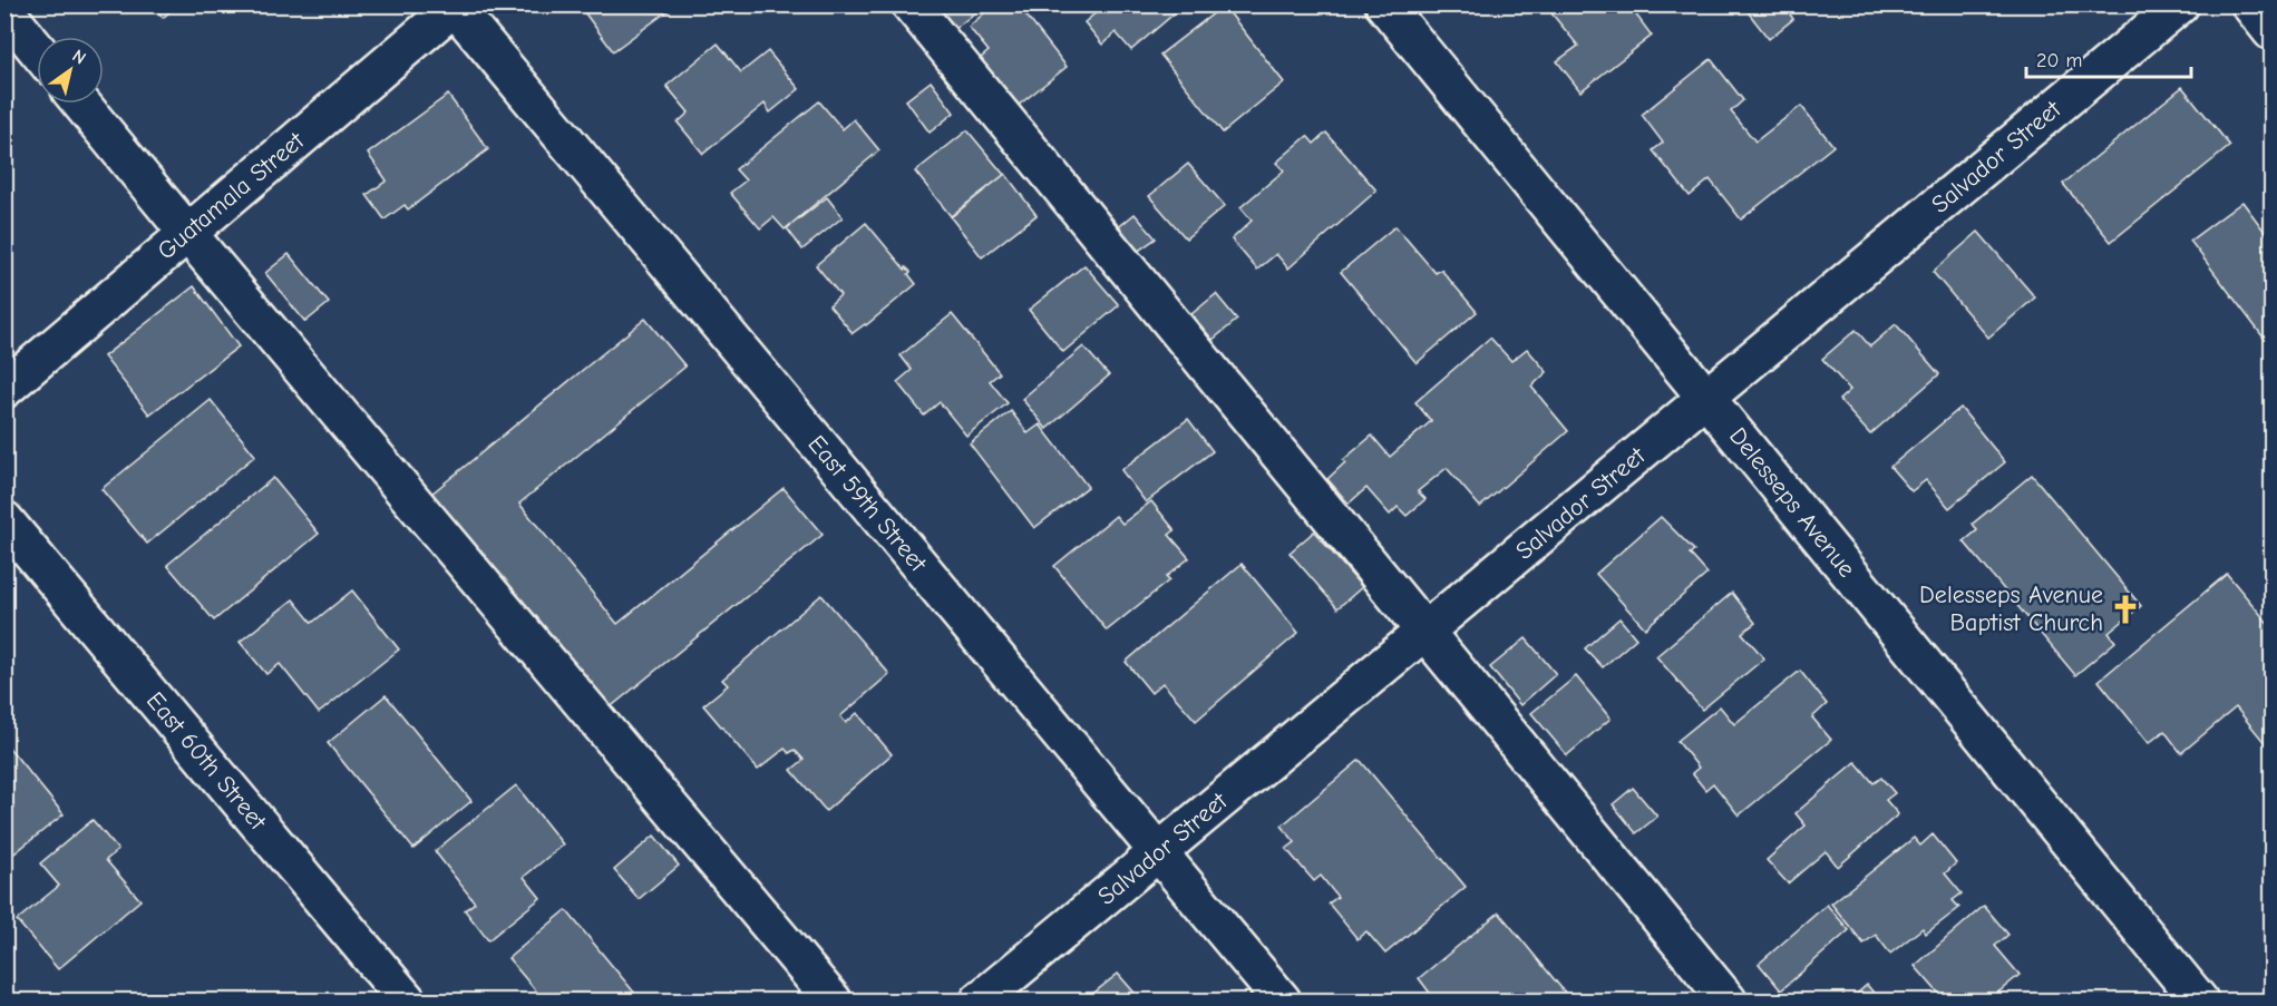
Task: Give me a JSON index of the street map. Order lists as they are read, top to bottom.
{
  "streets": {
    "street": [
      "Salvador Street",
      "Guatamala Street",
      "Delesseps Avenue",
      "East 59th Street",
      "East 60th Street"
    ]
  },
  "crossings": [
    ["Salvador Street", "Delesseps Avenue"],
    ["Salvador Street", "East 59th Street"],
    ["Guatamala Street", "East 59th Street"]
  ],
  "places": {
    "church": ["Delesseps Avenue Baptist Church"]
  },
  "scale_bar": "20 m",
  "north": "top right"
}
